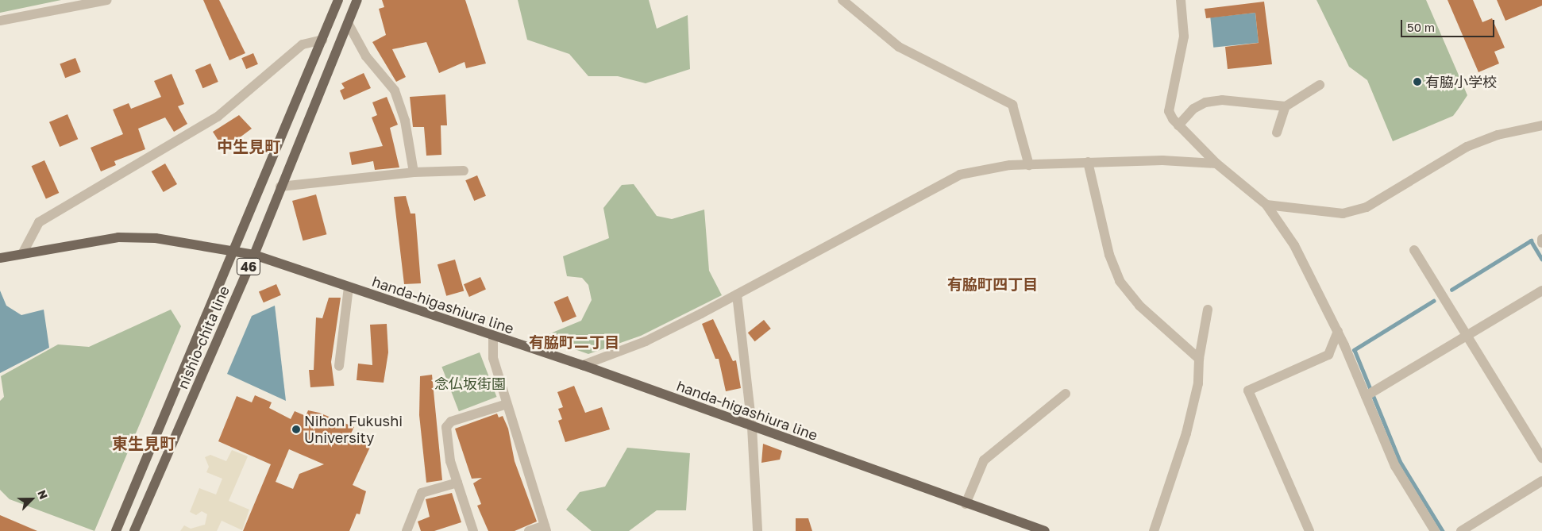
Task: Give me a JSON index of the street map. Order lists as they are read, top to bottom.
{
  "streets": {
    "main road": ["46", "handa-higashiura line", "nishio-chita line"]
  },
  "crossings": [
    ["handa-higashiura line", "nishio-chita line"]
  ],
  "districts": [
    "中生見町",
    "有脇町四丁目",
    "有脇町二丁目",
    "東生見町"
  ],
  "parks": ["念仏坂街園"],
  "places": ["有脇小学校", "Nihon Fukushi University"],
  "scale_bar": "50 m",
  "north": "top right"
}
